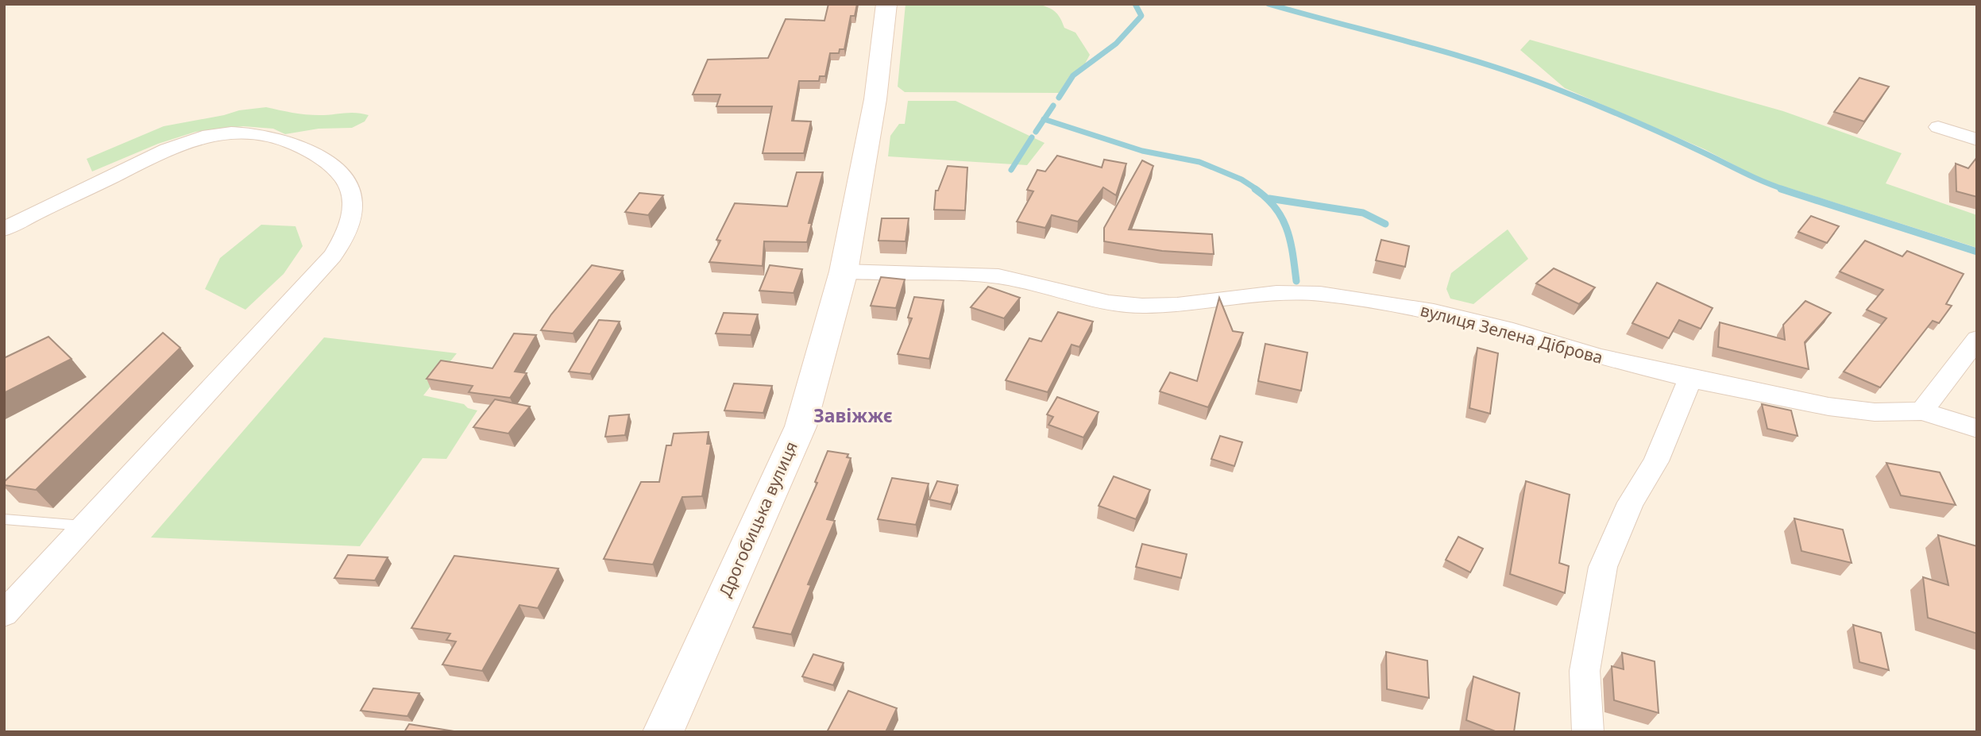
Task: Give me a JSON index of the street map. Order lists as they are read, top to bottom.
{
  "streets": {
    "street": ["вулиця Зелена Діброва", "Дрогобицька вулиця"]
  },
  "crossings": [
    ["вулиця Зелена Діброва", "Дрогобицька вулиця"]
  ],
  "districts": ["Завіжжє"]
}
